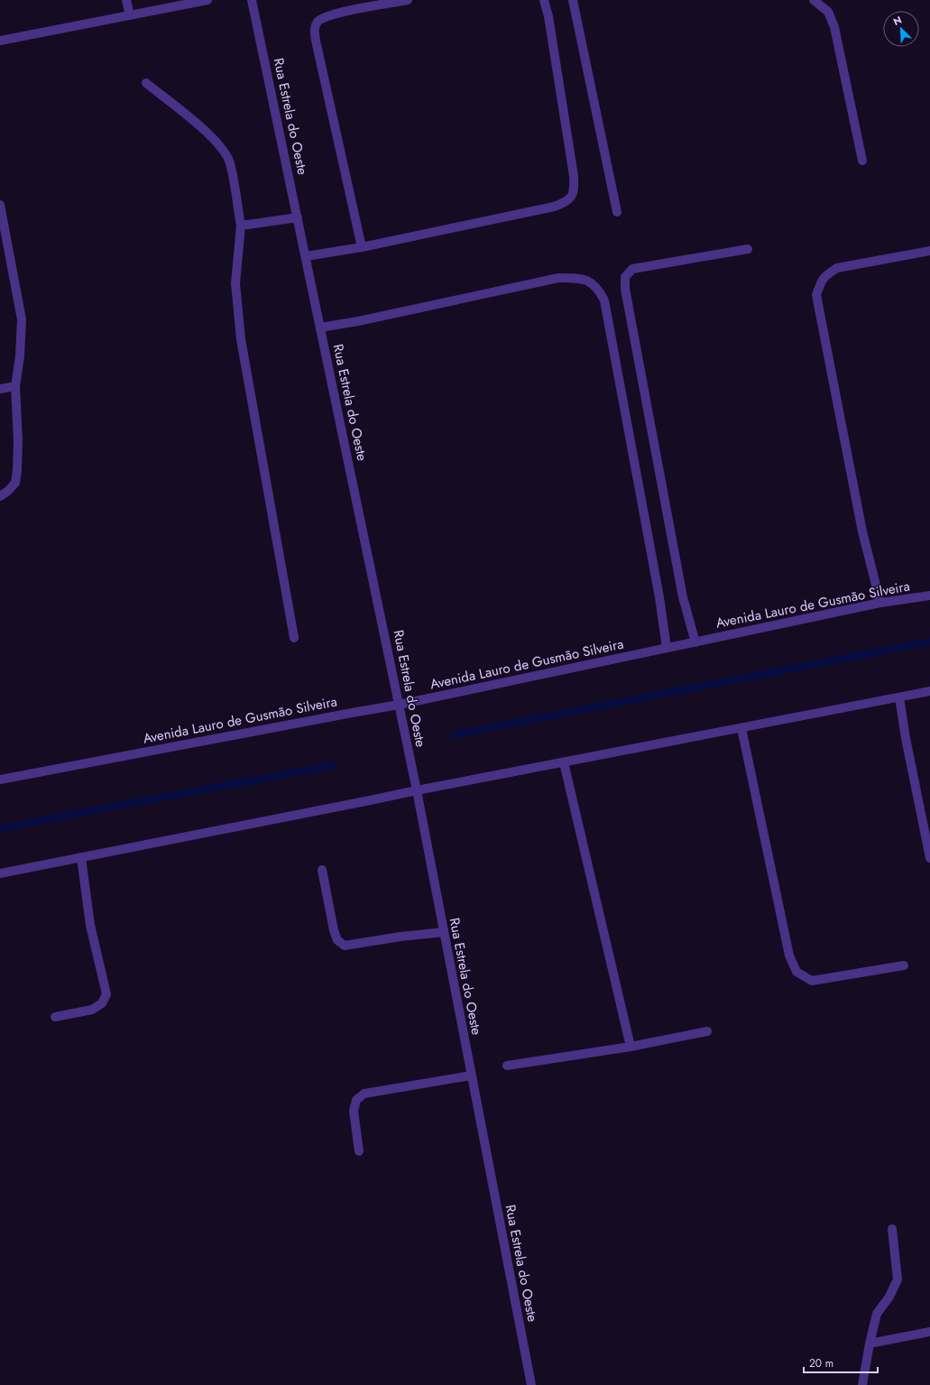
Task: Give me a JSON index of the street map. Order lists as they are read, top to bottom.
{
  "streets": {
    "street": ["Rua Estrela do Oeste", "Avenida Lauro de Gusmão Silveira"]
  },
  "crossings": [
    ["Rua Estrela do Oeste", "Avenida Lauro de Gusmão Silveira"]
  ],
  "scale_bar": "20 m",
  "north": "top left"
}
